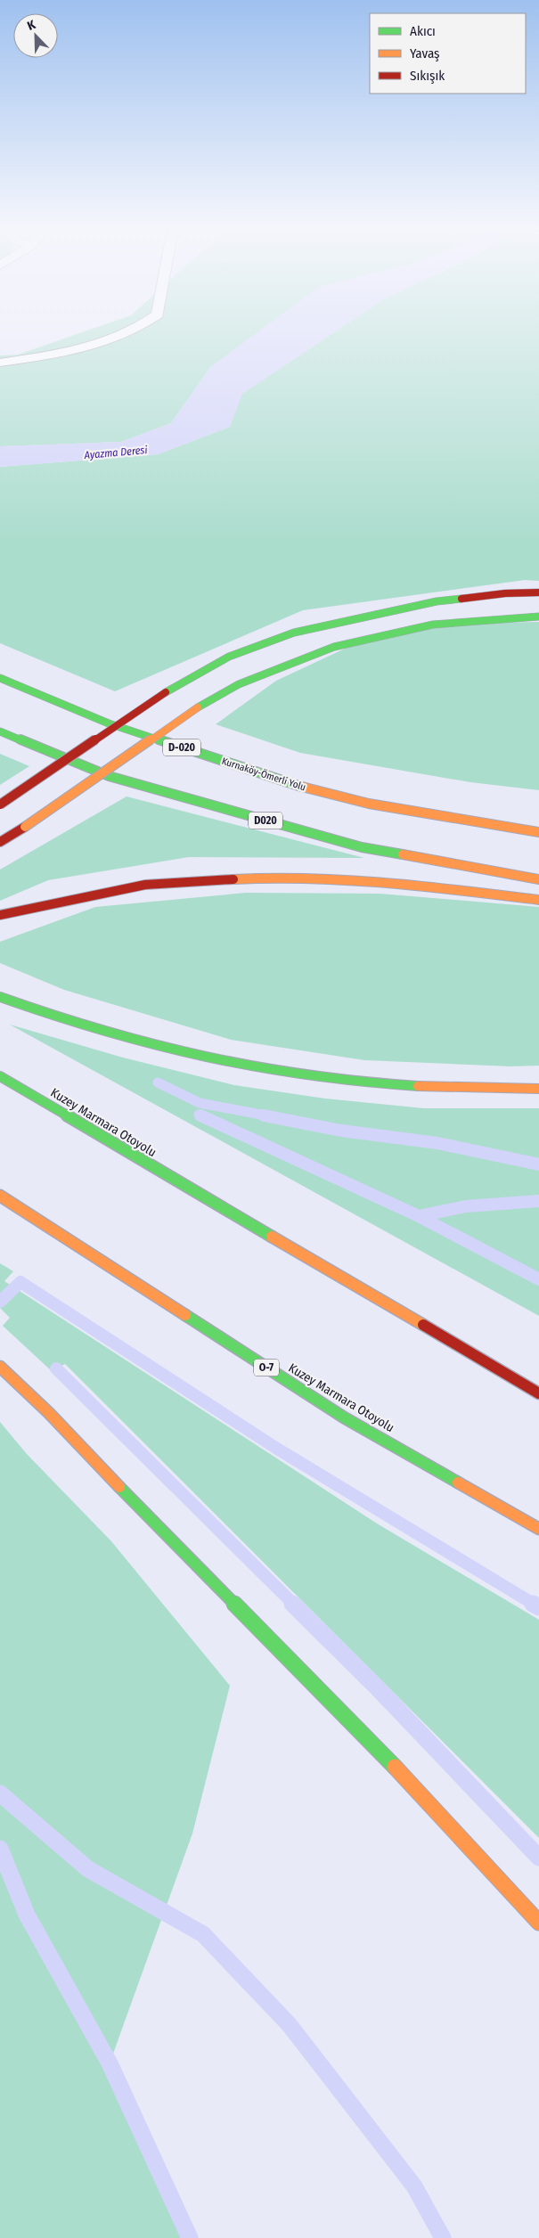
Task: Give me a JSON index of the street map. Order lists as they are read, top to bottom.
{
  "streets": {
    "highway": [
      "D-020",
      "Kurnaköy-Ömerli Yolu",
      "D020",
      "Kuzey Marmara Otoyolu",
      "O-7"
    ]
  },
  "water": ["Ayazma Deresi"],
  "legend": ["Akıcı", "Yavaş", "Sıkışık"],
  "north": "top left"
}
